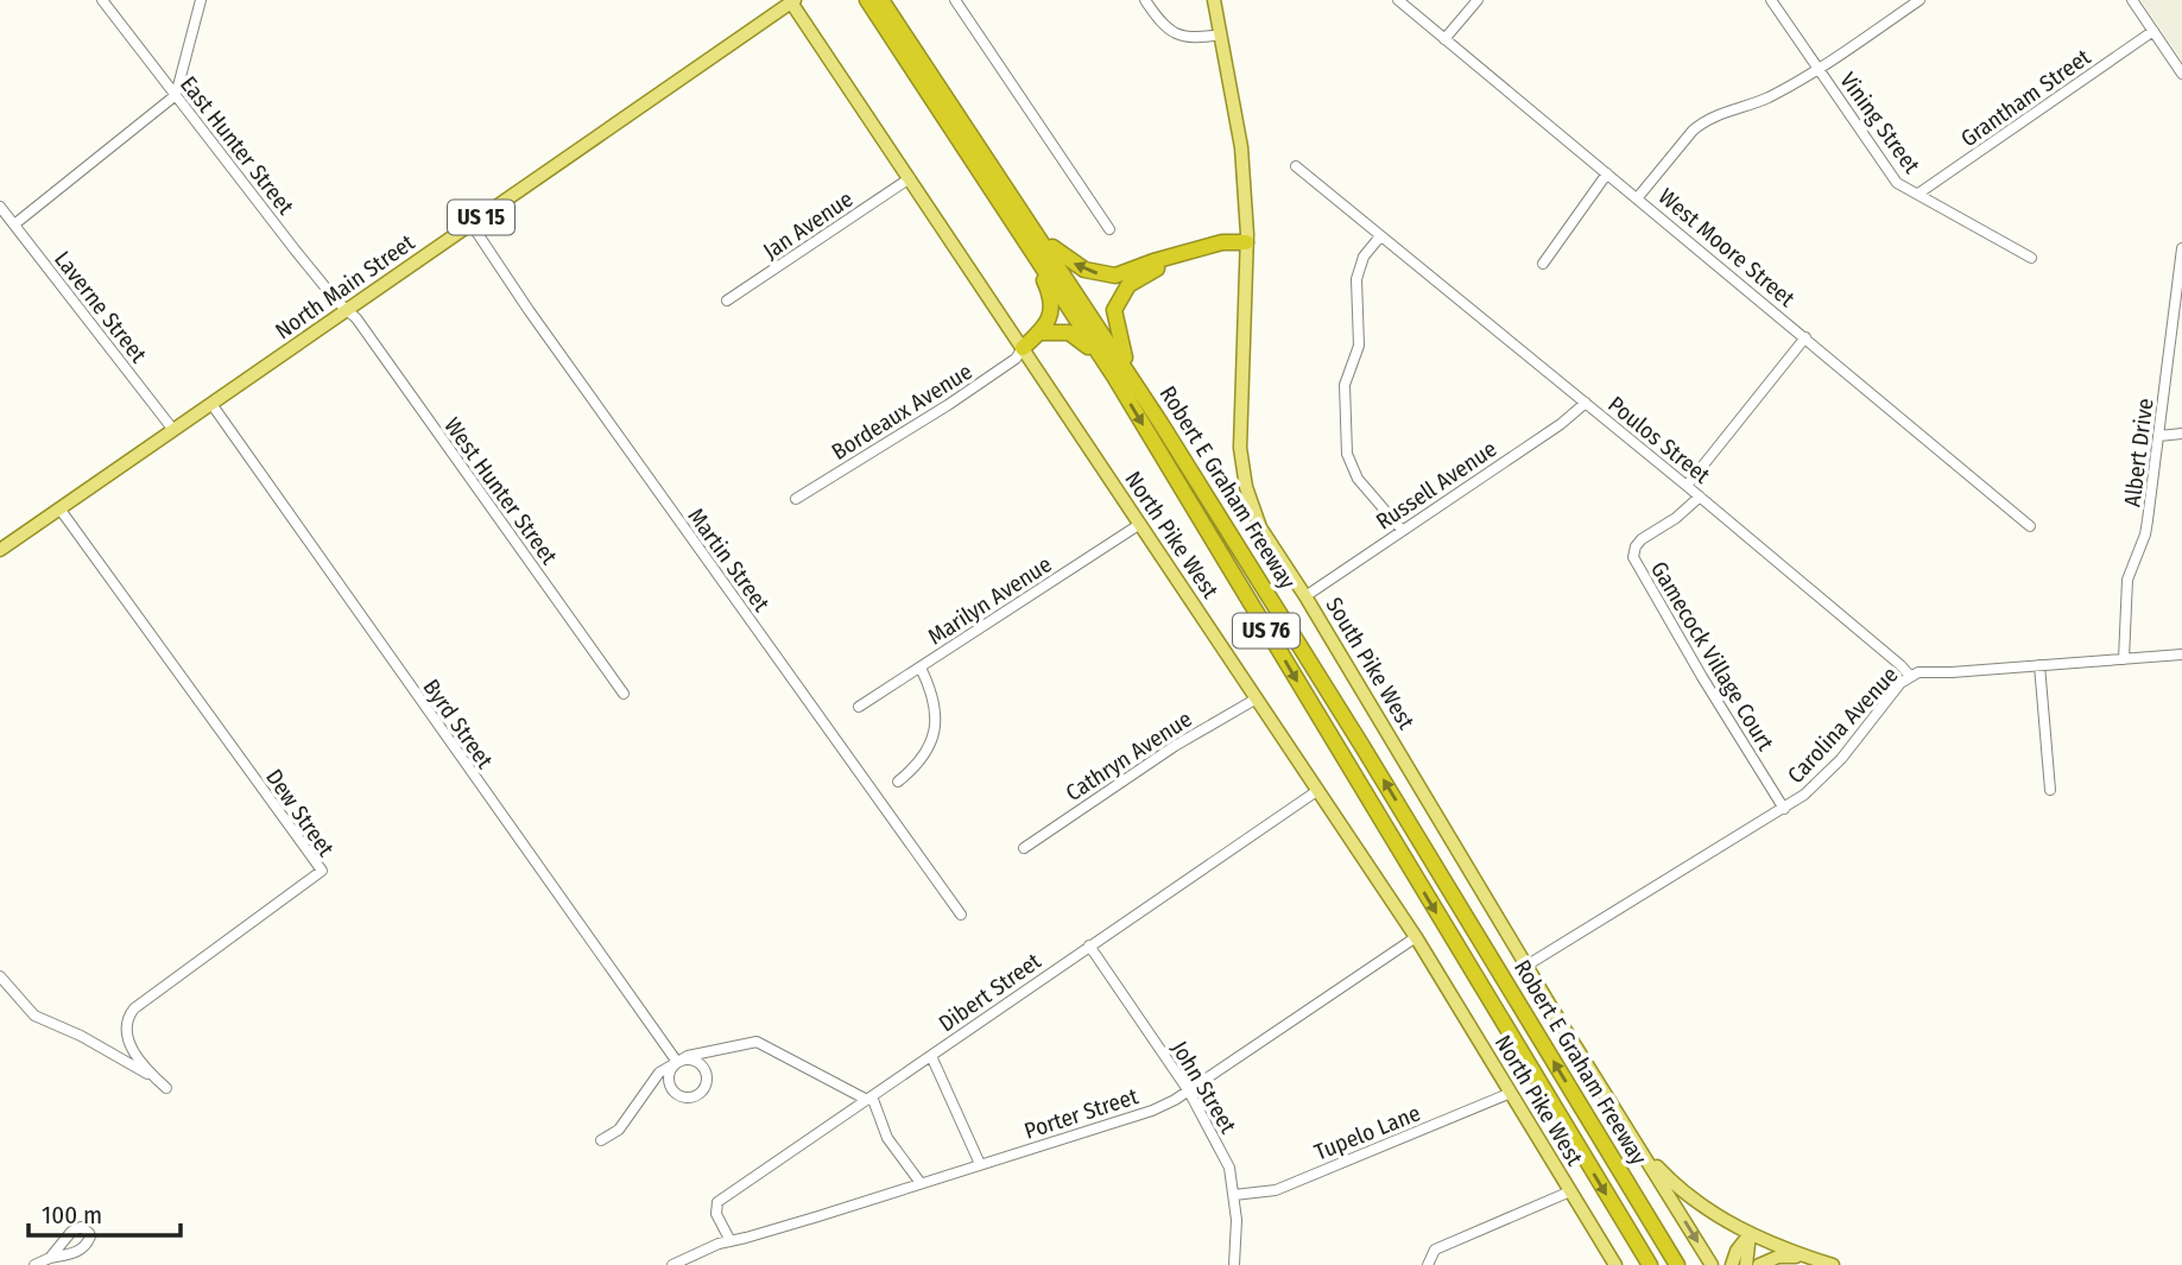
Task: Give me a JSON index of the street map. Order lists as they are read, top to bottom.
{
  "streets": {
    "highway": ["Robert E Graham Freeway", "US 76"],
    "main road": [
      "US 15",
      "North Main Street",
      "North Pike West",
      "South Pike West"
    ],
    "street": [
      "Grantham Street",
      "Vining Street",
      "East Hunter Street",
      "Jan Avenue",
      "West Moore Street",
      "Laverne Street",
      "Bordeaux Avenue",
      "Poulos Street",
      "Albert Drive",
      "Russell Avenue",
      "West Hunter Street",
      "Martin Street",
      "Marilyn Avenue",
      "Gamecock Village Court",
      "Byrd Street",
      "Carolina Avenue",
      "Cathryn Avenue",
      "Dew Street",
      "Dibert Street",
      "John Street",
      "Porter Street",
      "Tupelo Lane"
    ]
  },
  "crossings": [
    ["Grantham Street", "Vining Street"],
    ["East Hunter Street", "North Main Street"],
    ["East Hunter Street", "West Hunter Street"],
    ["Jan Avenue", "North Pike West"],
    ["North Main Street", "Laverne Street"],
    ["North Main Street", "West Hunter Street"],
    ["North Main Street", "North Pike West"],
    ["North Main Street", "Martin Street"],
    ["North Main Street", "Byrd Street"],
    ["North Main Street", "Dew Street"],
    ["Bordeaux Avenue", "North Pike West"],
    ["Poulos Street", "Russell Avenue"],
    ["Poulos Street", "Gamecock Village Court"],
    ["Poulos Street", "Carolina Avenue"],
    ["Albert Drive", "Carolina Avenue"],
    ["Russell Avenue", "South Pike West"],
    ["North Pike West", "Marilyn Avenue"],
    ["North Pike West", "Cathryn Avenue"],
    ["North Pike West", "Dibert Street"],
    ["North Pike West", "Porter Street"],
    ["North Pike West", "Tupelo Lane"],
    ["Gamecock Village Court", "Carolina Avenue"],
    ["South Pike West", "Carolina Avenue"],
    ["Dibert Street", "John Street"],
    ["Dibert Street", "Porter Street"],
    ["John Street", "Porter Street"],
    ["John Street", "Tupelo Lane"]
  ],
  "scale_bar": "100 m"
}
